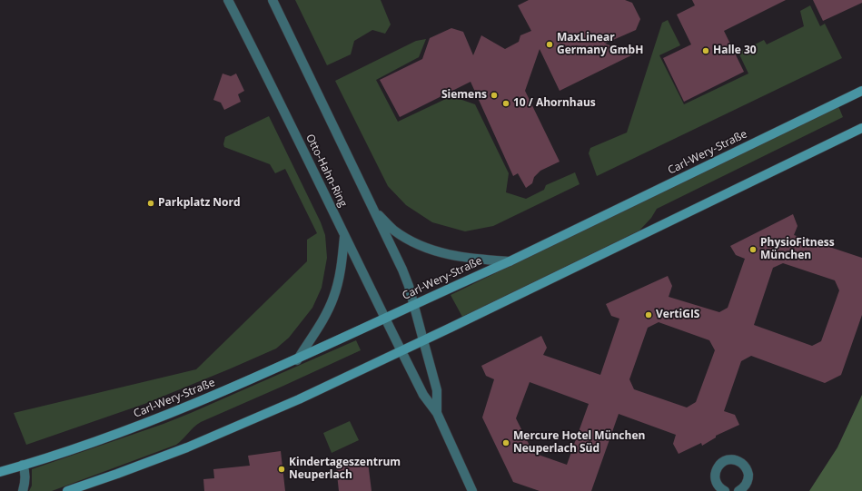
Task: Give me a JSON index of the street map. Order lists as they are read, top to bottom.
{
  "streets": {
    "main road": ["Carl-Wery-Straße"],
    "street": ["Otto-Hahn-Ring"]
  },
  "crossings": [
    ["Carl-Wery-Straße", "Otto-Hahn-Ring"]
  ],
  "places": [
    "MaxLinear Germany GmbH",
    "Halle 30",
    "Siemens",
    "10 / Ahornhaus",
    "Parkplatz Nord",
    "PhysioFitness München",
    "VertiGIS",
    "Mercure Hotel München Neuperlach Süd",
    "Kindertageszentrum Neuperlach"
  ]
}
